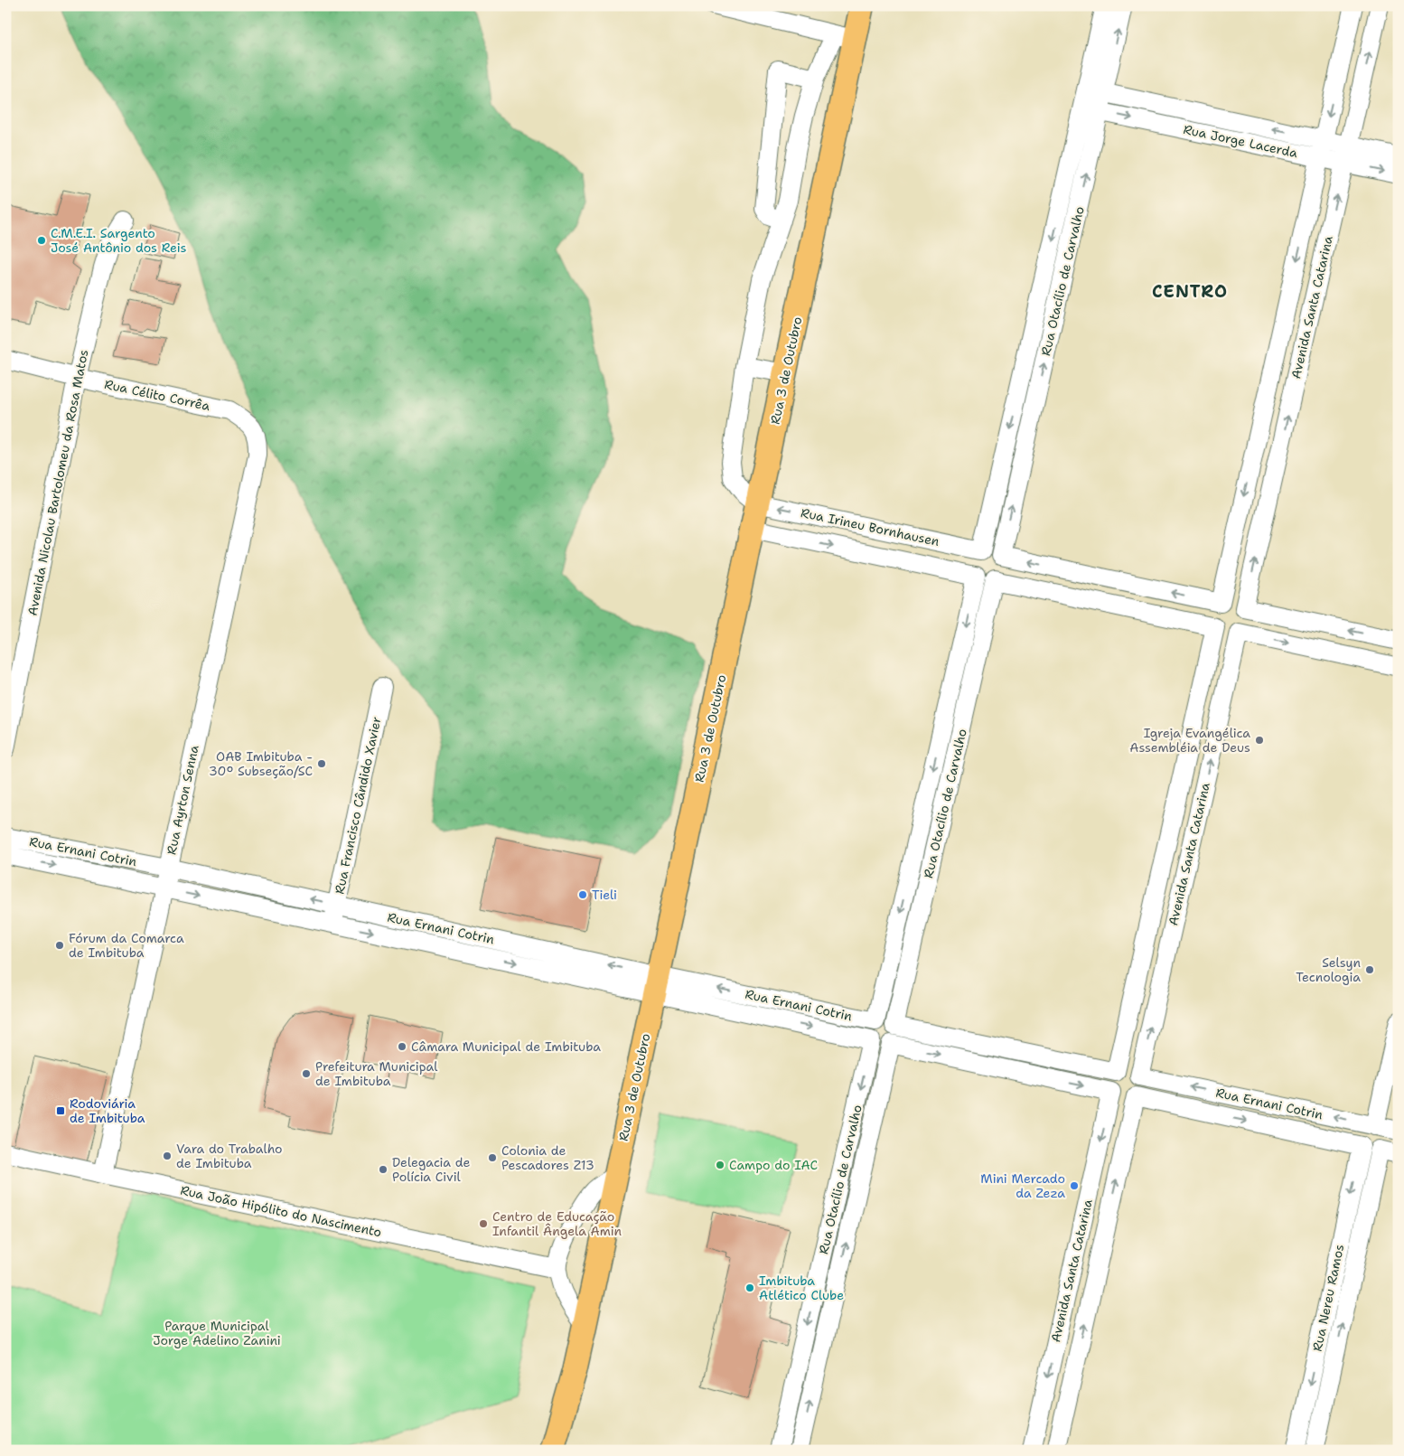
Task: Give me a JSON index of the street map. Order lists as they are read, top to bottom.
{
  "streets": {
    "main road": ["Rua 3 de Outubro"],
    "street": [
      "Rua Jorge Lacerda",
      "Rua Otacílio de Carvalho",
      "Avenida Santa Catarina",
      "Rua Célito Corrêa",
      "Avenida Nicolau Bartolomeu da Rosa Matos",
      "Rua Irineu Bornhausen",
      "Rua Ayrton Senna",
      "Rua Francisco Cândido Xavier",
      "Rua Ernani Cotrin",
      "Rua João Hipólito do Nascimento",
      "Rua Nereu Ramos"
    ]
  },
  "crossings": [
    ["Rua Jorge Lacerda", "Rua Otacílio de Carvalho"],
    ["Rua Jorge Lacerda", "Avenida Santa Catarina"],
    ["Rua Otacílio de Carvalho", "Rua Irineu Bornhausen"],
    ["Rua Otacílio de Carvalho", "Rua Ernani Cotrin"],
    ["Avenida Santa Catarina", "Rua Ernani Cotrin"],
    ["Rua 3 de Outubro", "Rua Irineu Bornhausen"],
    ["Rua 3 de Outubro", "Rua Ernani Cotrin"],
    ["Rua Célito Corrêa", "Avenida Nicolau Bartolomeu da Rosa Matos"],
    ["Rua Célito Corrêa", "Rua Ayrton Senna"],
    ["Rua Ayrton Senna", "Rua Ernani Cotrin"],
    ["Rua Ayrton Senna", "Rua João Hipólito do Nascimento"],
    ["Rua Francisco Cândido Xavier", "Rua Ernani Cotrin"],
    ["Rua Ernani Cotrin", "Rua Nereu Ramos"]
  ],
  "districts": ["CENTRO"],
  "parks": ["Parque Municipal Jorge Adelino Zanini"],
  "places": {
    "other": [
      "C.M.E.I. Sargento José Antônio dos Reis",
      "Igreja Evangélica Assembléia de Deus",
      "OAB Imbituba - 30° Subseção/SC",
      "Tieli",
      "Fórum da Comarca de Imbituba",
      "Selsyn Tecnologia",
      "Câmara Municipal de Imbituba",
      "Prefeitura Municipal de Imbituba",
      "Vara do Trabalho de Imbituba",
      "Colonia de Pescadores Z13",
      "Campo do IAC",
      "Delegacia de Polícia Civil",
      "Mini Mercado da Zeza",
      "Centro de Educação Infantil Ângela Amin",
      "Imbituba Atlético Clube"
    ],
    "transit": ["Rodoviária de Imbituba"]
  }
}
